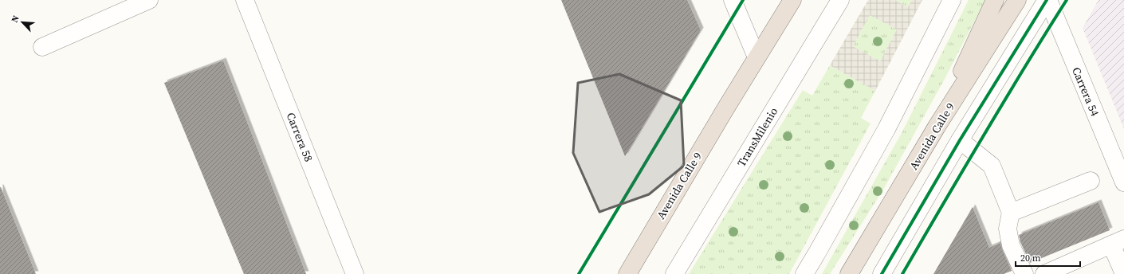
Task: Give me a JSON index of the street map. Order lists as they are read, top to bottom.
{
  "streets": {
    "highway": ["Avenida Calle 9"],
    "street": ["Carrera 54", "Carrera 58", "TransMilenio"]
  },
  "scale_bar": "20 m",
  "north": "top left"
}
